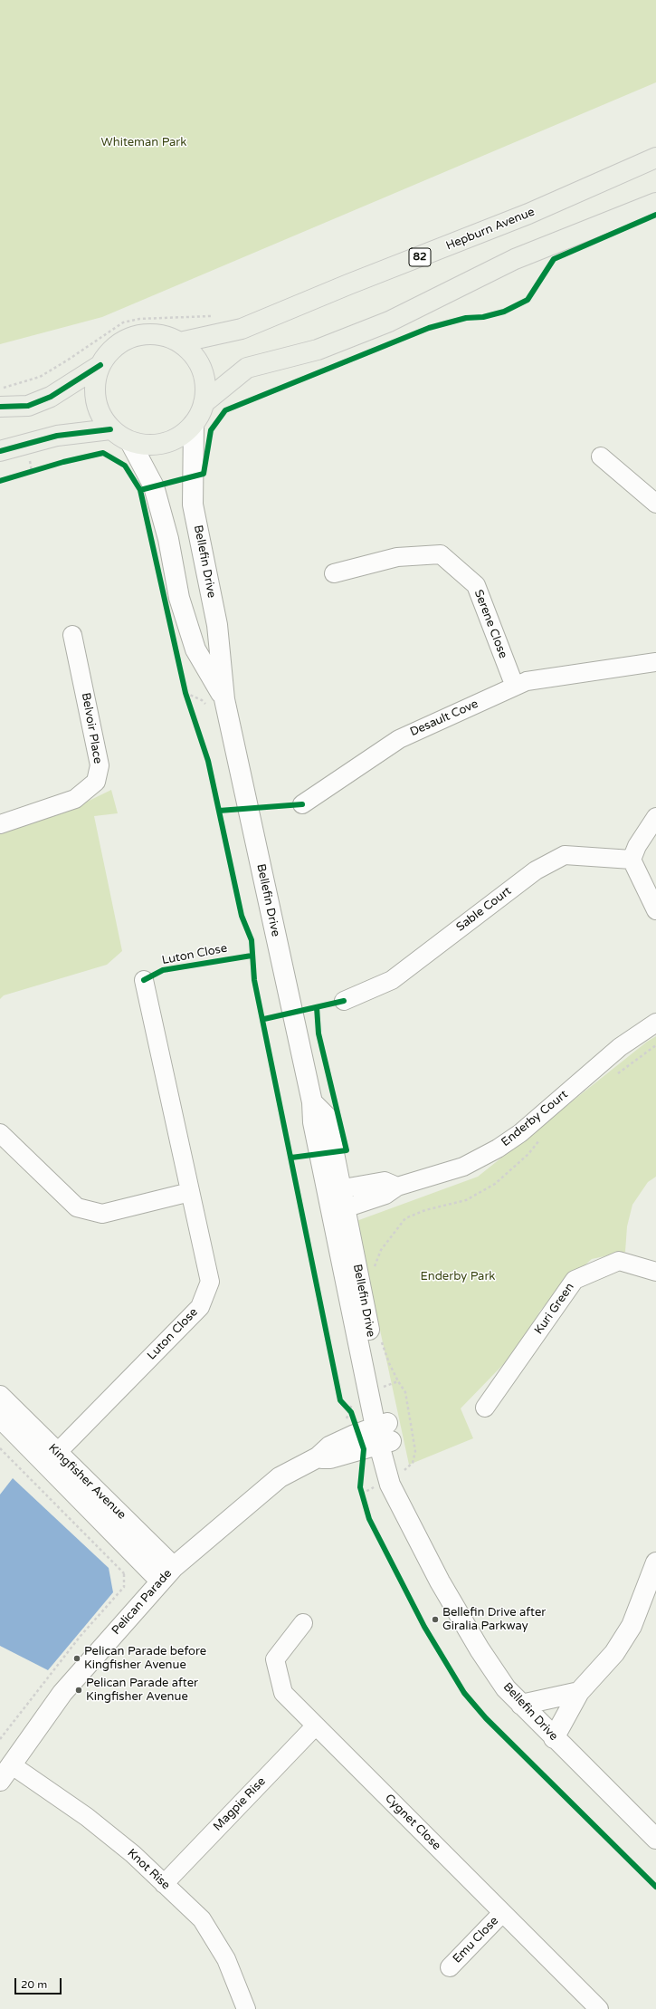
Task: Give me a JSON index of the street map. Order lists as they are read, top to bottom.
{
  "streets": {
    "main road": [
      "Hepburn Avenue",
      "82",
      "Bellefin Drive",
      "Kingfisher Avenue",
      "Pelican Parade"
    ],
    "street": [
      "Serene Close",
      "Desault Cove",
      "Belvoir Place",
      "Sable Court",
      "Luton Close",
      "Enderby Court",
      "Kuri Green",
      "Magpie Rise",
      "Cygnet Close",
      "Knot Rise",
      "Emu Close"
    ]
  },
  "crossings": [
    ["Hepburn Avenue", "Bellefin Drive"],
    ["Bellefin Drive", "Enderby Court"],
    ["Bellefin Drive", "Pelican Parade"],
    ["Serene Close", "Desault Cove"],
    ["Luton Close", "Kingfisher Avenue"],
    ["Kingfisher Avenue", "Pelican Parade"],
    ["Pelican Parade", "Knot Rise"],
    ["Magpie Rise", "Cygnet Close"],
    ["Magpie Rise", "Knot Rise"],
    ["Cygnet Close", "Emu Close"]
  ],
  "parks": ["Whiteman Park", "Enderby Park"],
  "places": ["Bellefin Drive after Giralia Parkway", "Pelican Parade before Kingfisher Avenue", "Pelican Parade after Kingfisher Avenue"],
  "scale_bar": "20 m"
}
